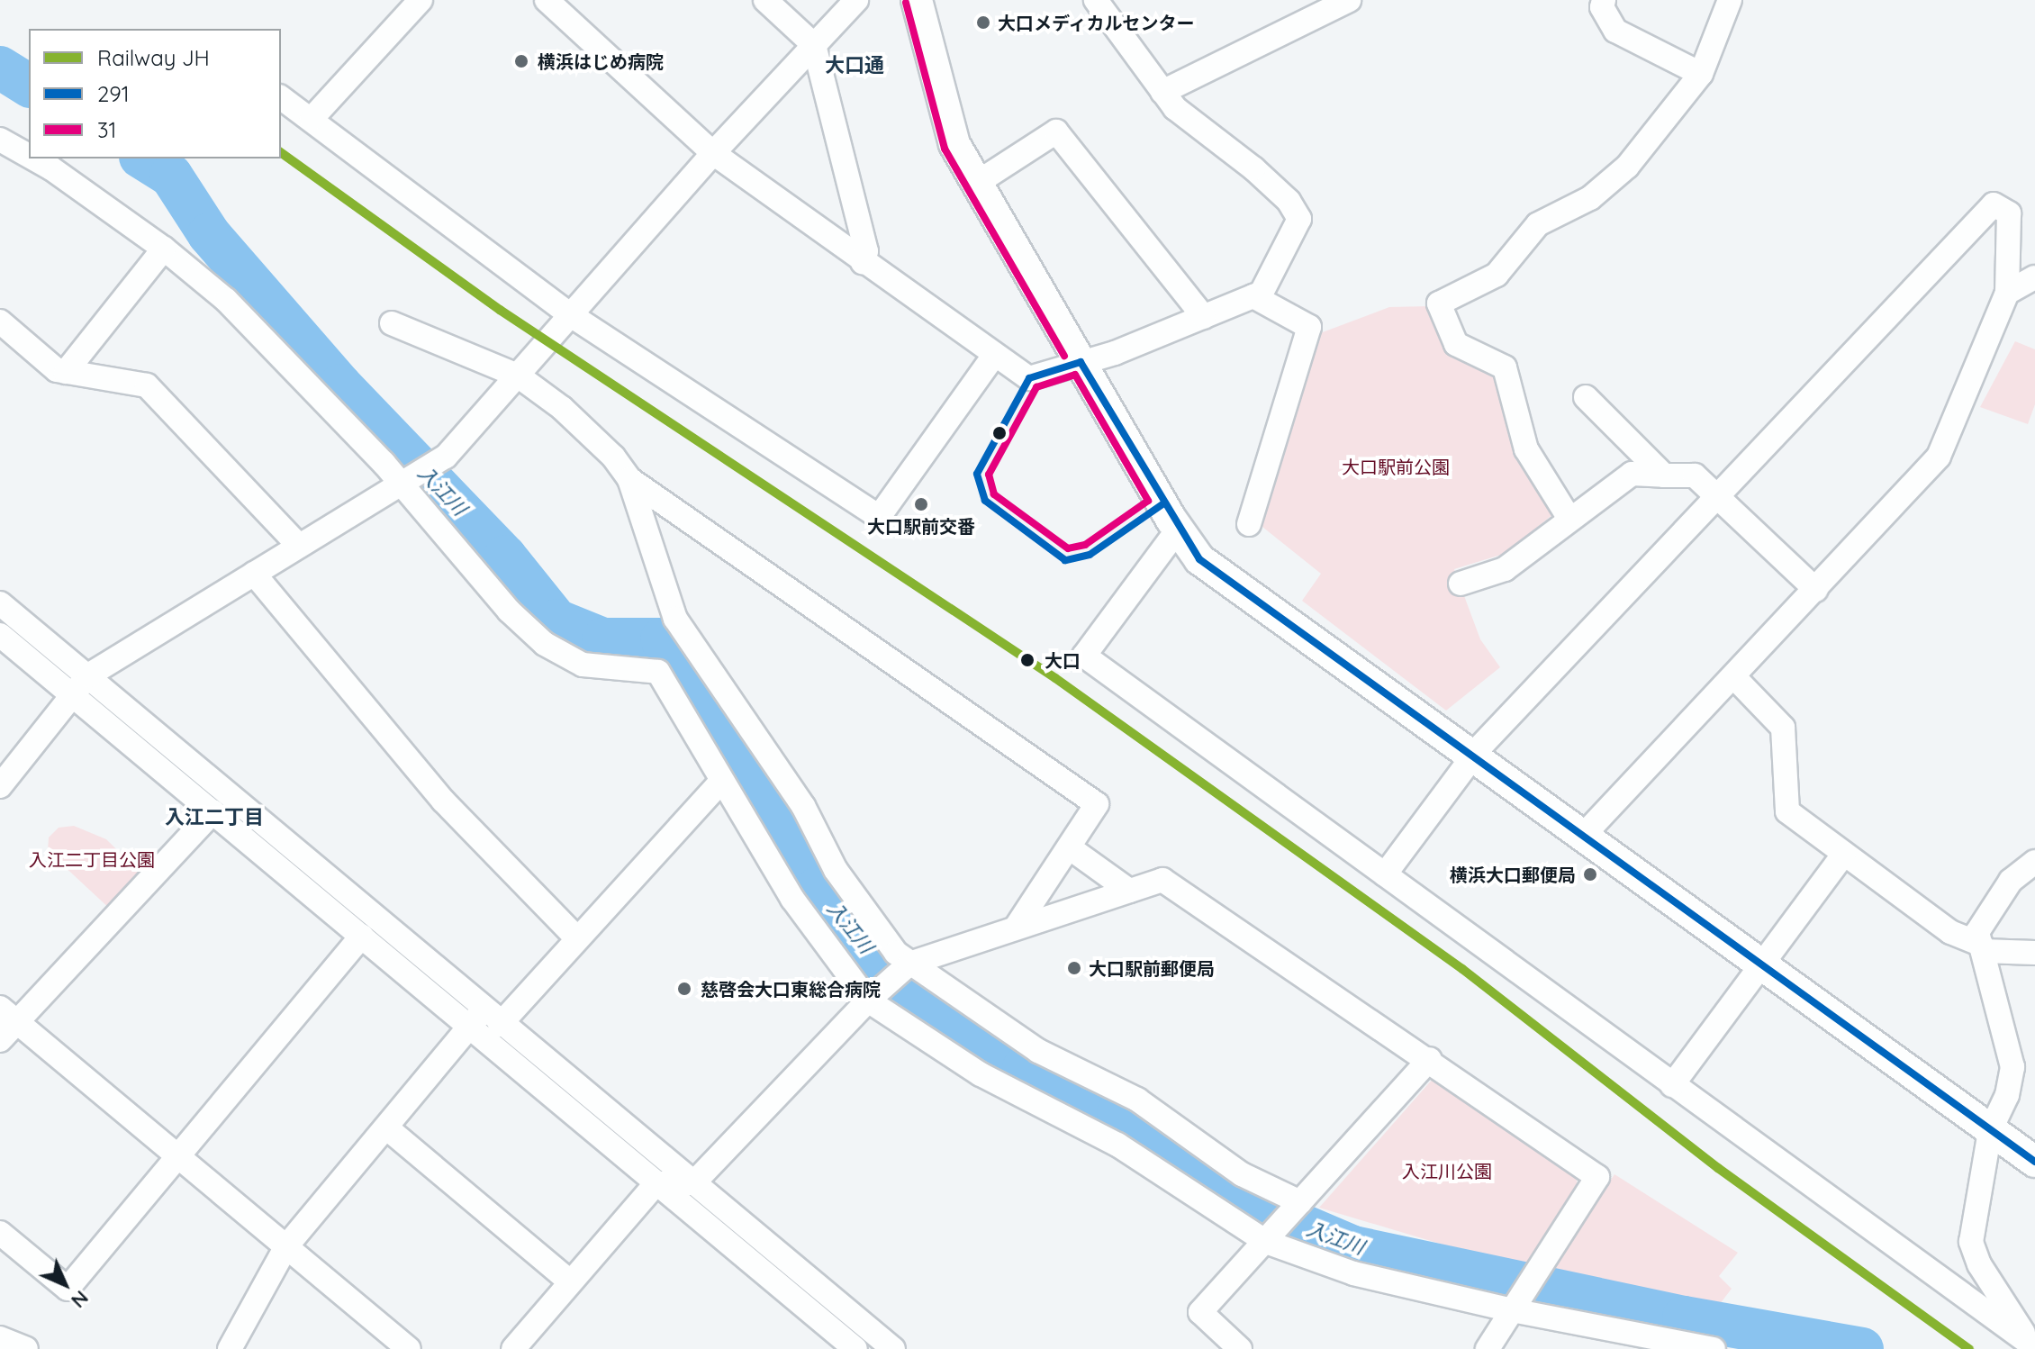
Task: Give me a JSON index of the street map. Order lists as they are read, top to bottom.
{
  "districts": ["大口通", "入江二丁目"],
  "water": ["入江川"],
  "parks": ["大口駅前公園", "入江二丁目公園", "入江川公園"],
  "places": [
    "大口メディカルセンター",
    "横浜はじめ病院",
    "大口駅前交番",
    "大口",
    "横浜大口郵便局",
    "大口駅前郵便局",
    "慈啓会大口東総合病院"
  ],
  "lines": ["transit line 31", "rail line JH", "transit line 291"],
  "legend": ["Railway JH", "291", "31"],
  "north": "bottom right"
}
